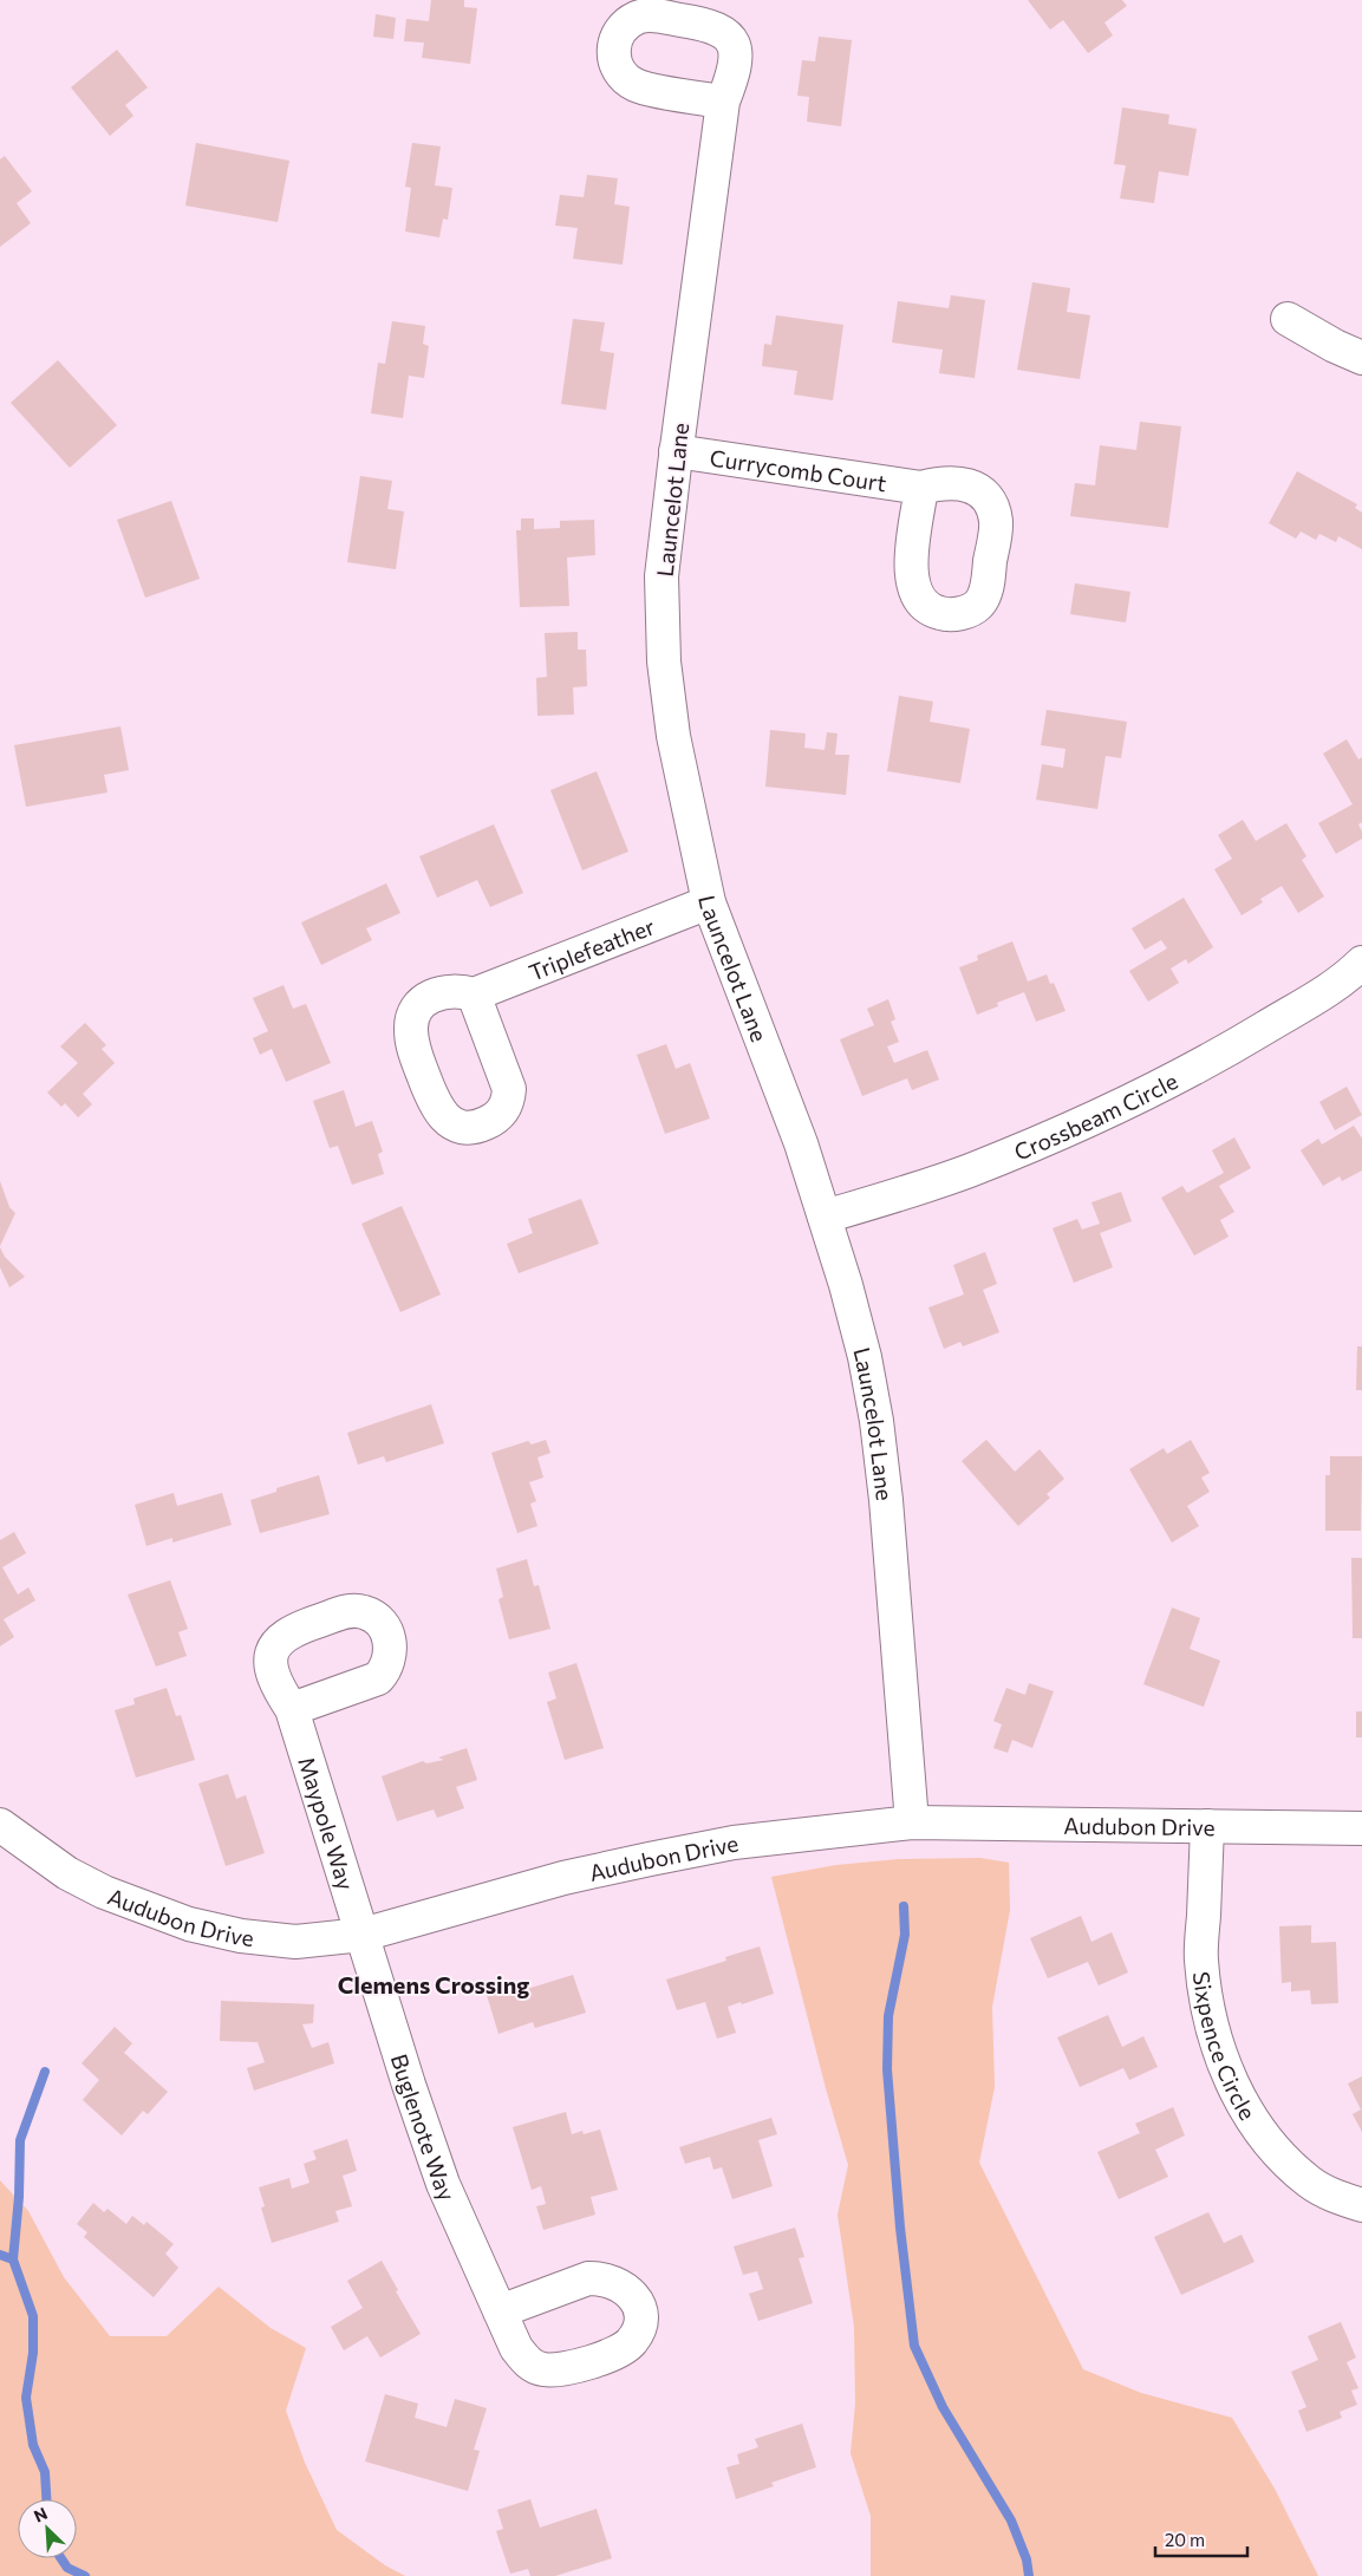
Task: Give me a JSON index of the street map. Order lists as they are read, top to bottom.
{
  "streets": {
    "street": [
      "Currycomb Court",
      "Launcelot Lane",
      "Triplefeather",
      "Crossbeam Circle",
      "Maypole Way",
      "Audubon Drive",
      "Sixpence Circle",
      "Buglenote Way"
    ]
  },
  "crossings": [
    ["Currycomb Court", "Launcelot Lane"],
    ["Launcelot Lane", "Triplefeather"],
    ["Launcelot Lane", "Crossbeam Circle"],
    ["Launcelot Lane", "Audubon Drive"],
    ["Maypole Way", "Audubon Drive"],
    ["Maypole Way", "Buglenote Way"],
    ["Audubon Drive", "Sixpence Circle"],
    ["Audubon Drive", "Buglenote Way"]
  ],
  "districts": ["Clemens Crossing"],
  "scale_bar": "20 m",
  "north": "top left"
}
